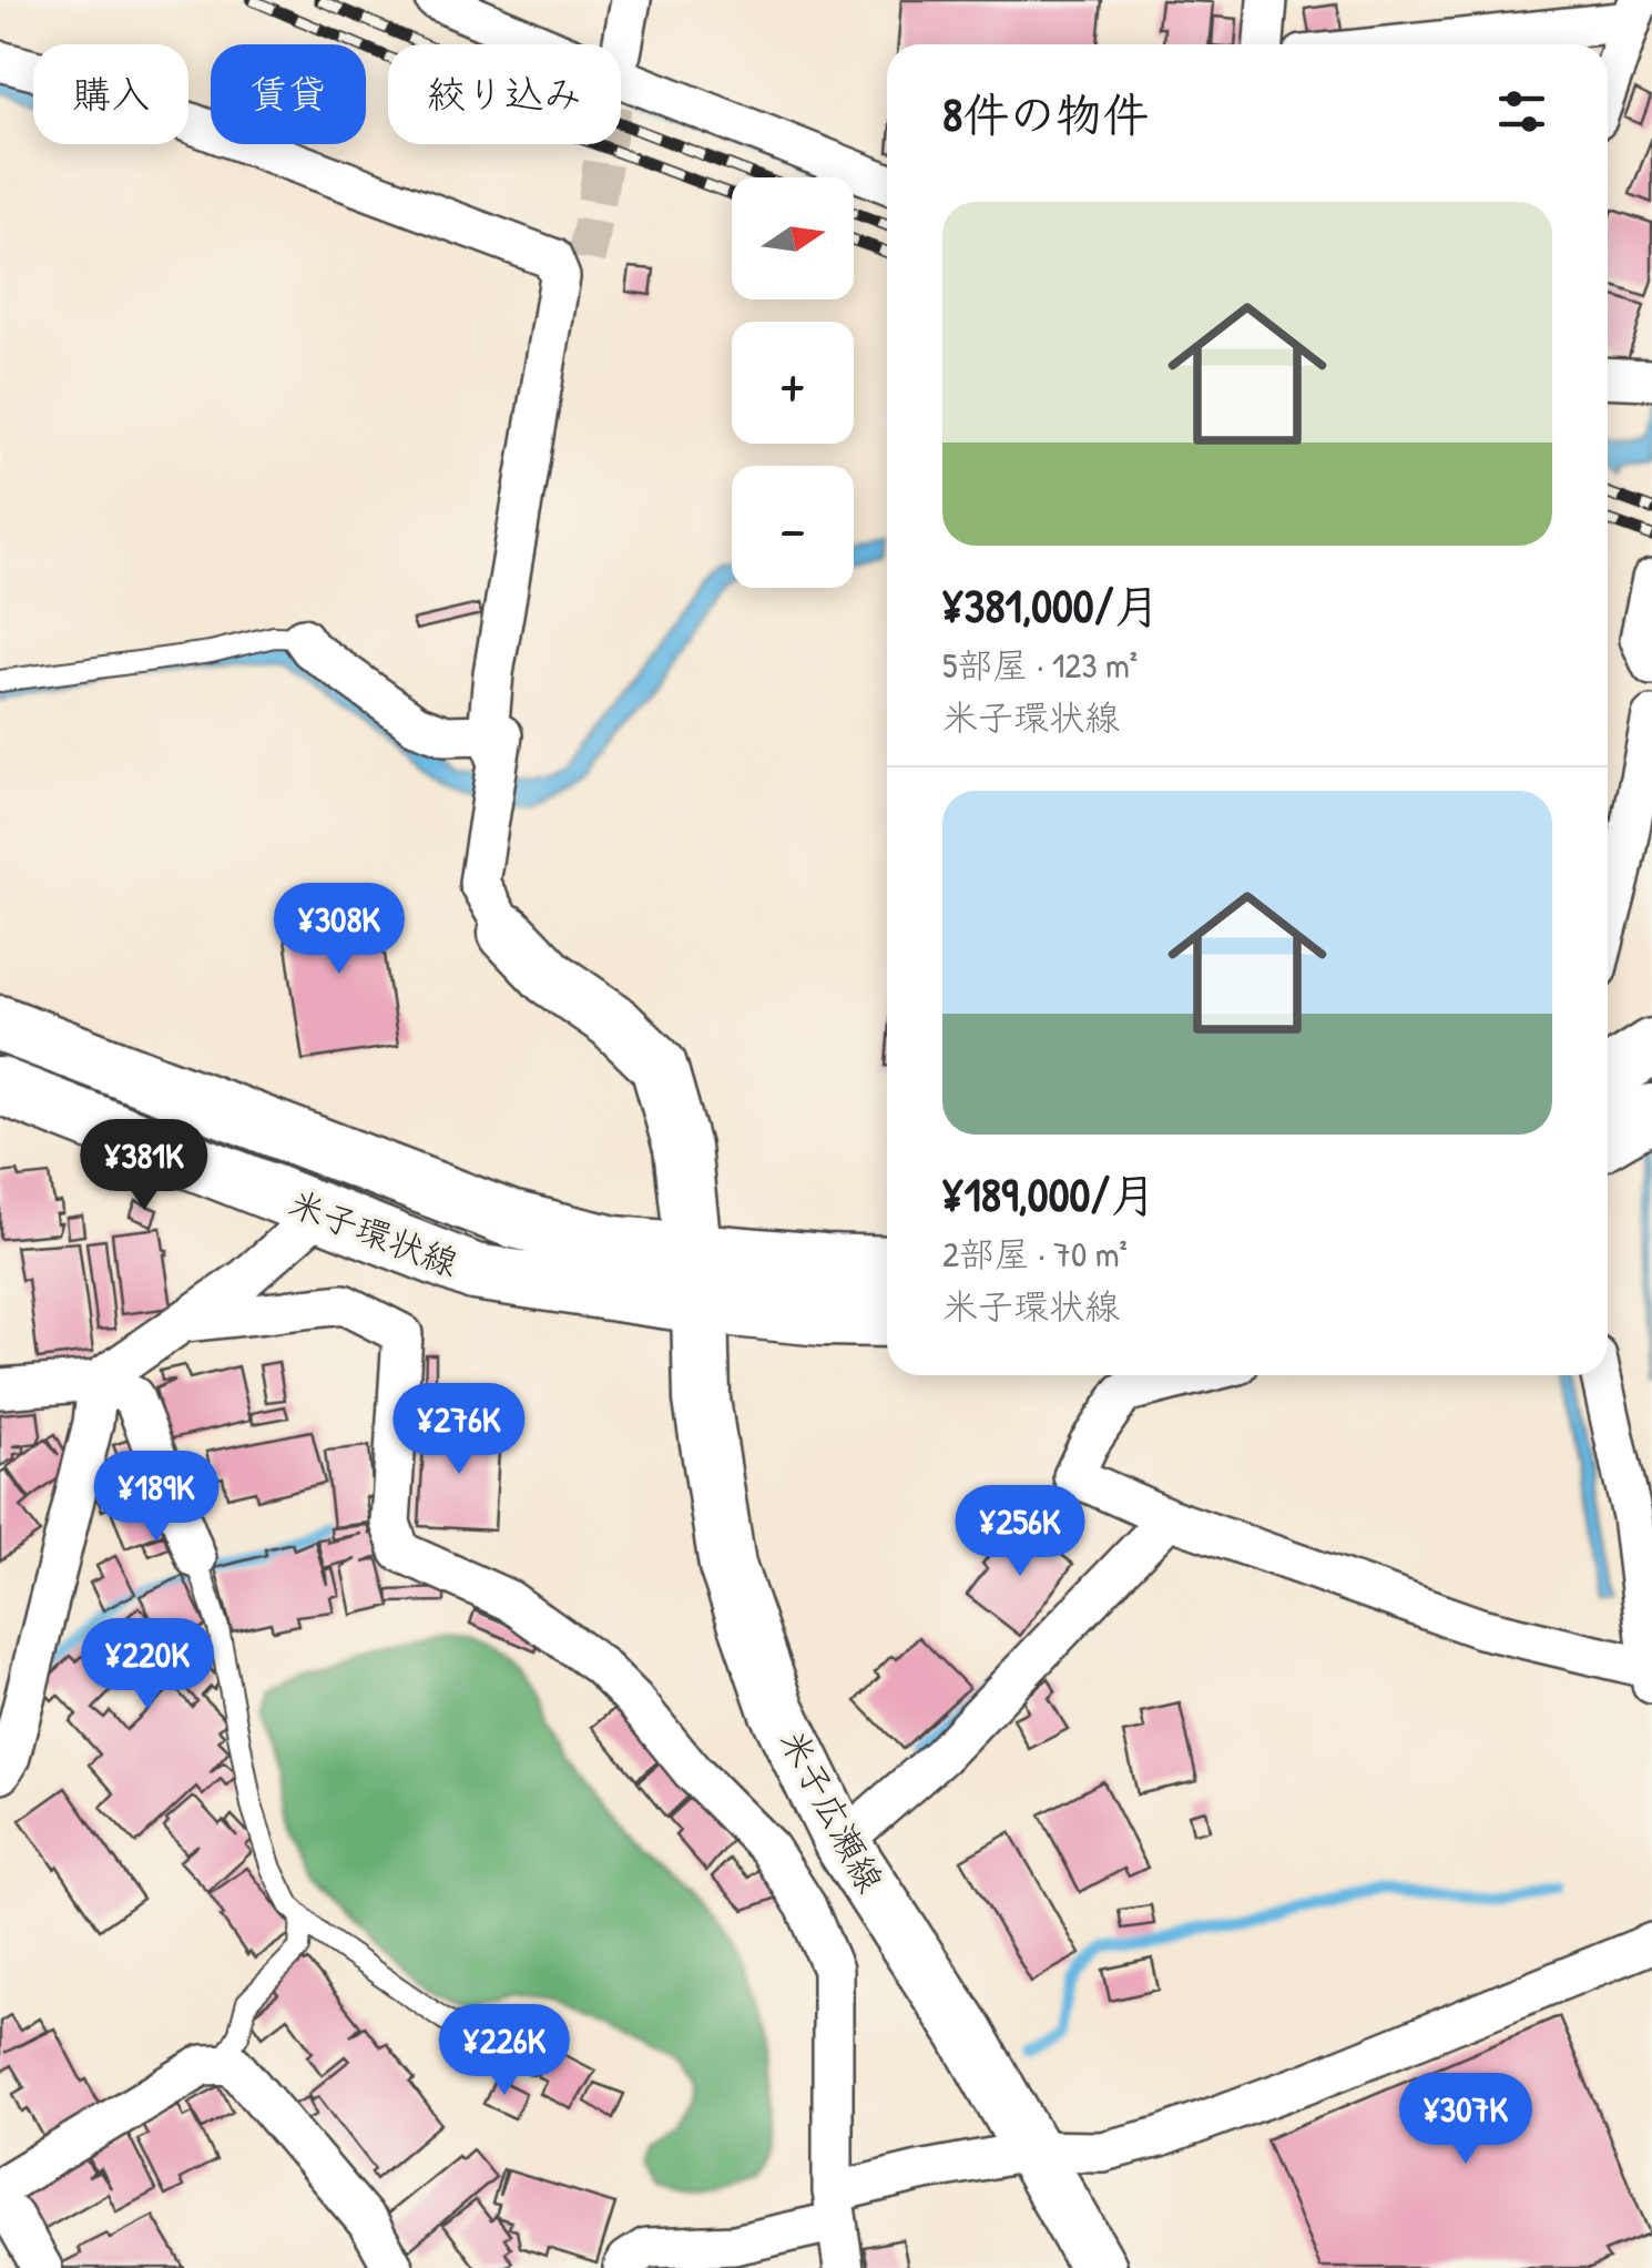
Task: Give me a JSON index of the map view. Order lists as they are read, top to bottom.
{
  "streets": {
    "main road": ["米子環状線", "米子広瀬線"]
  },
  "crossings": [
    ["米子環状線", "米子広瀬線"]
  ],
  "north": "right",
  "page": {
    "chip": ["購入", "賃貸", "絞り込み"],
    "heading": "8件の物件",
    "map_buttons": ["+", "−"],
    "list": [
      {
        "name": "¥381,000/月",
        "note": "5部屋 · 123 m² · 米子環状線"
      },
      {
        "name": "¥189,000/月",
        "note": "2部屋 · 70 m² · 米子環状線"
      }
    ],
    "price": [
      "¥308K",
      "¥381K",
      "¥276K",
      "¥189K",
      "¥256K",
      "¥220K",
      "¥226K",
      "¥307K"
    ]
  }
}
